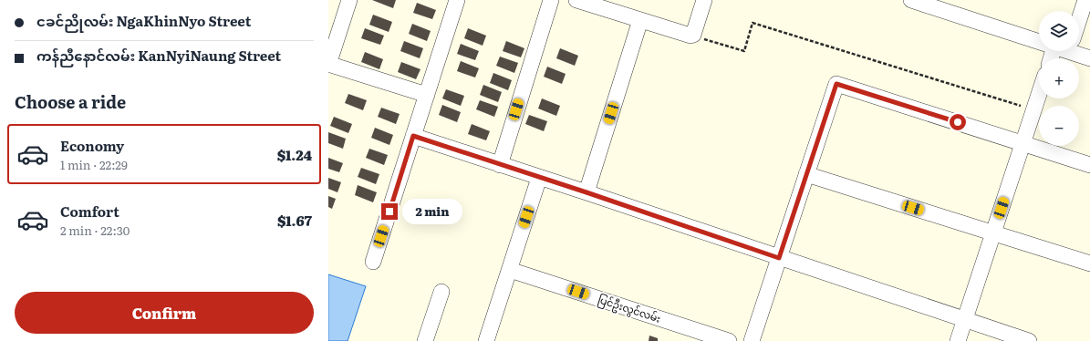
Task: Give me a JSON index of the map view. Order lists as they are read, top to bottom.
{
  "streets": {
    "street": ["ပြင်ဦးလွင်လမ်း"]
  },
  "page": {
    "banner": ["ငခင်ညိုလမ်း NgaKhinNyo Street", "ကန်ညီနောင်လမ်း KanNyiNaung Street"],
    "map_buttons": ["+", "−"],
    "heading": "Choose a ride",
    "list": [
      {
        "name": "Economy",
        "note": "1 min · 22:29",
        "value": "$1.24"
      },
      {
        "name": "Comfort",
        "note": "2 min · 22:30",
        "value": "$1.67"
      }
    ],
    "bubble": "2 min",
    "buttons": "Confirm"
  }
}
